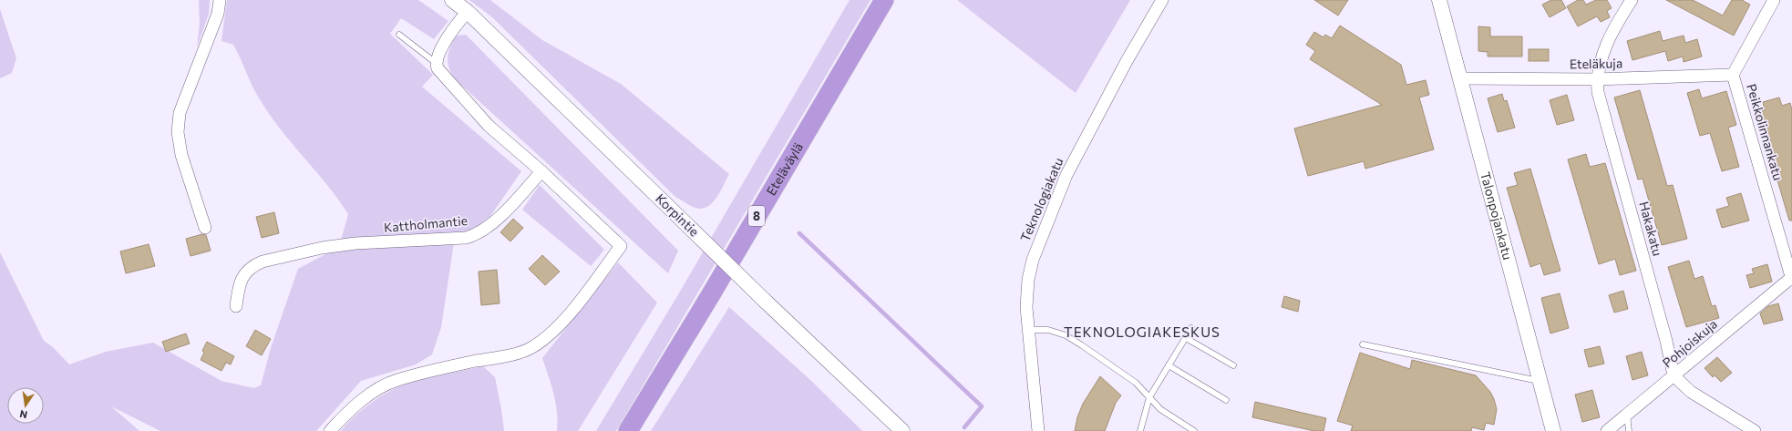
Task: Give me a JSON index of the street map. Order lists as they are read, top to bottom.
{
  "streets": {
    "highway": ["Eteläväylä", "8"],
    "street": [
      "Eteläkuja",
      "Peikkolinnankatu",
      "Teknologiakatu",
      "Korpintie",
      "Talonpojankatu",
      "Kattholmantie",
      "Hakakatu",
      "Pohjoiskuja"
    ]
  },
  "crossings": [
    ["Eteläkuja", "Peikkolinnankatu"],
    ["Eteläkuja", "Talonpojankatu"],
    ["Eteläkuja", "Hakakatu"],
    ["Peikkolinnankatu", "Pohjoiskuja"],
    ["Hakakatu", "Pohjoiskuja"]
  ],
  "districts": ["TEKNOLOGIAKESKUS"],
  "north": "bottom"
}
